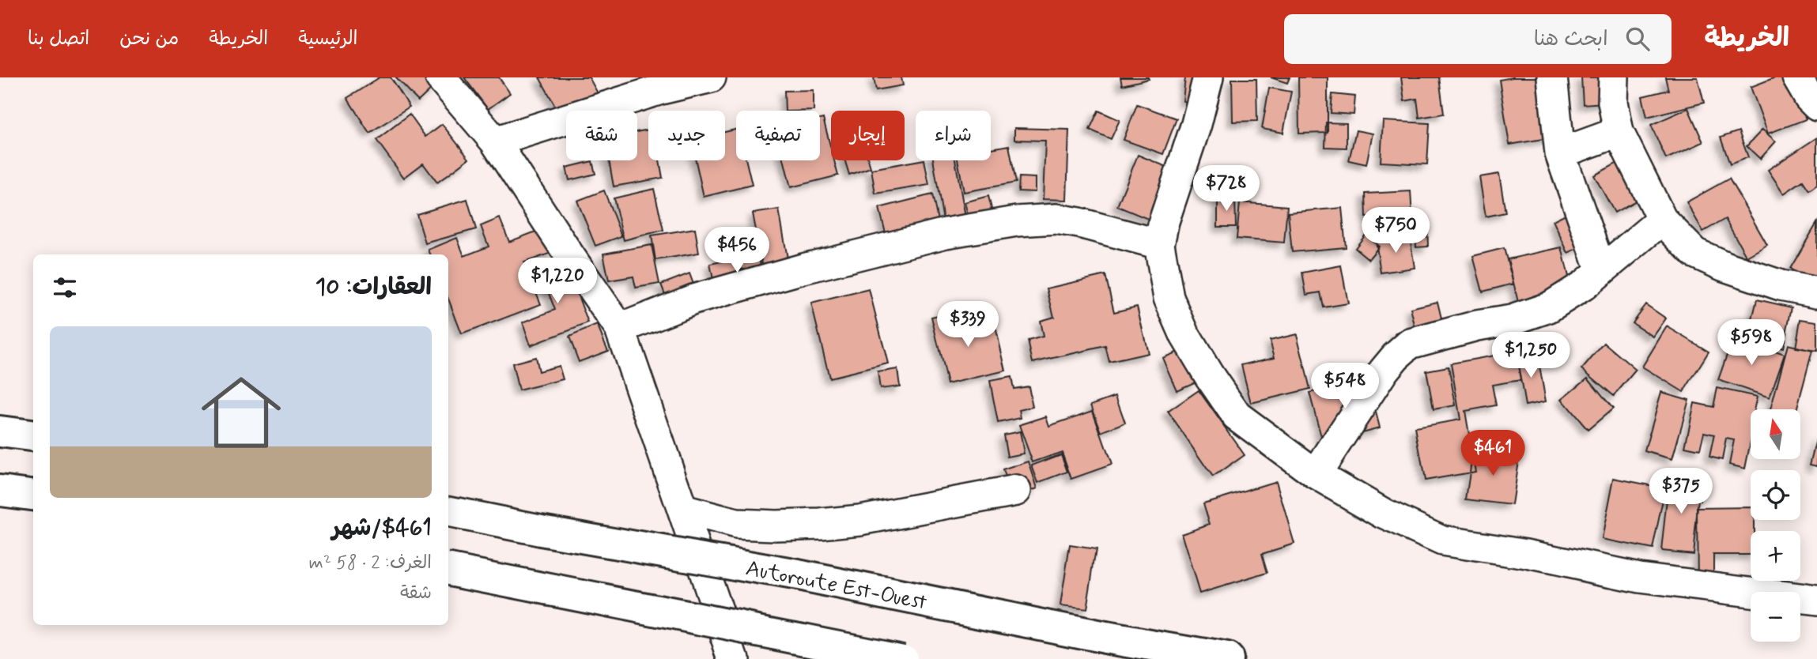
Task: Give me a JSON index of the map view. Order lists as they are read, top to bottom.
{
  "streets": {
    "highway": ["Autoroute Est-Ouest"]
  },
  "north": "top",
  "page": {
    "header": "الخريطة",
    "search": "ابحث هنا",
    "nav": [
      "الرئيسية",
      "الخريطة",
      "من نحن",
      "اتصل بنا"
    ],
    "chip": [
      "شراء",
      "إيجار",
      "تصفية",
      "جديد",
      "شقة"
    ],
    "price": [
      "$728",
      "$750",
      "$456",
      "$1,220",
      "$339",
      "$598",
      "$1,250",
      "$548",
      "$461",
      "$375"
    ],
    "heading": "العقارات: 10",
    "list": [
      {
        "name": "$461/شهر",
        "note": "الغرف: 2 · 58 m² · شقة"
      }
    ],
    "map_buttons": ["+", "−"]
  }
}
